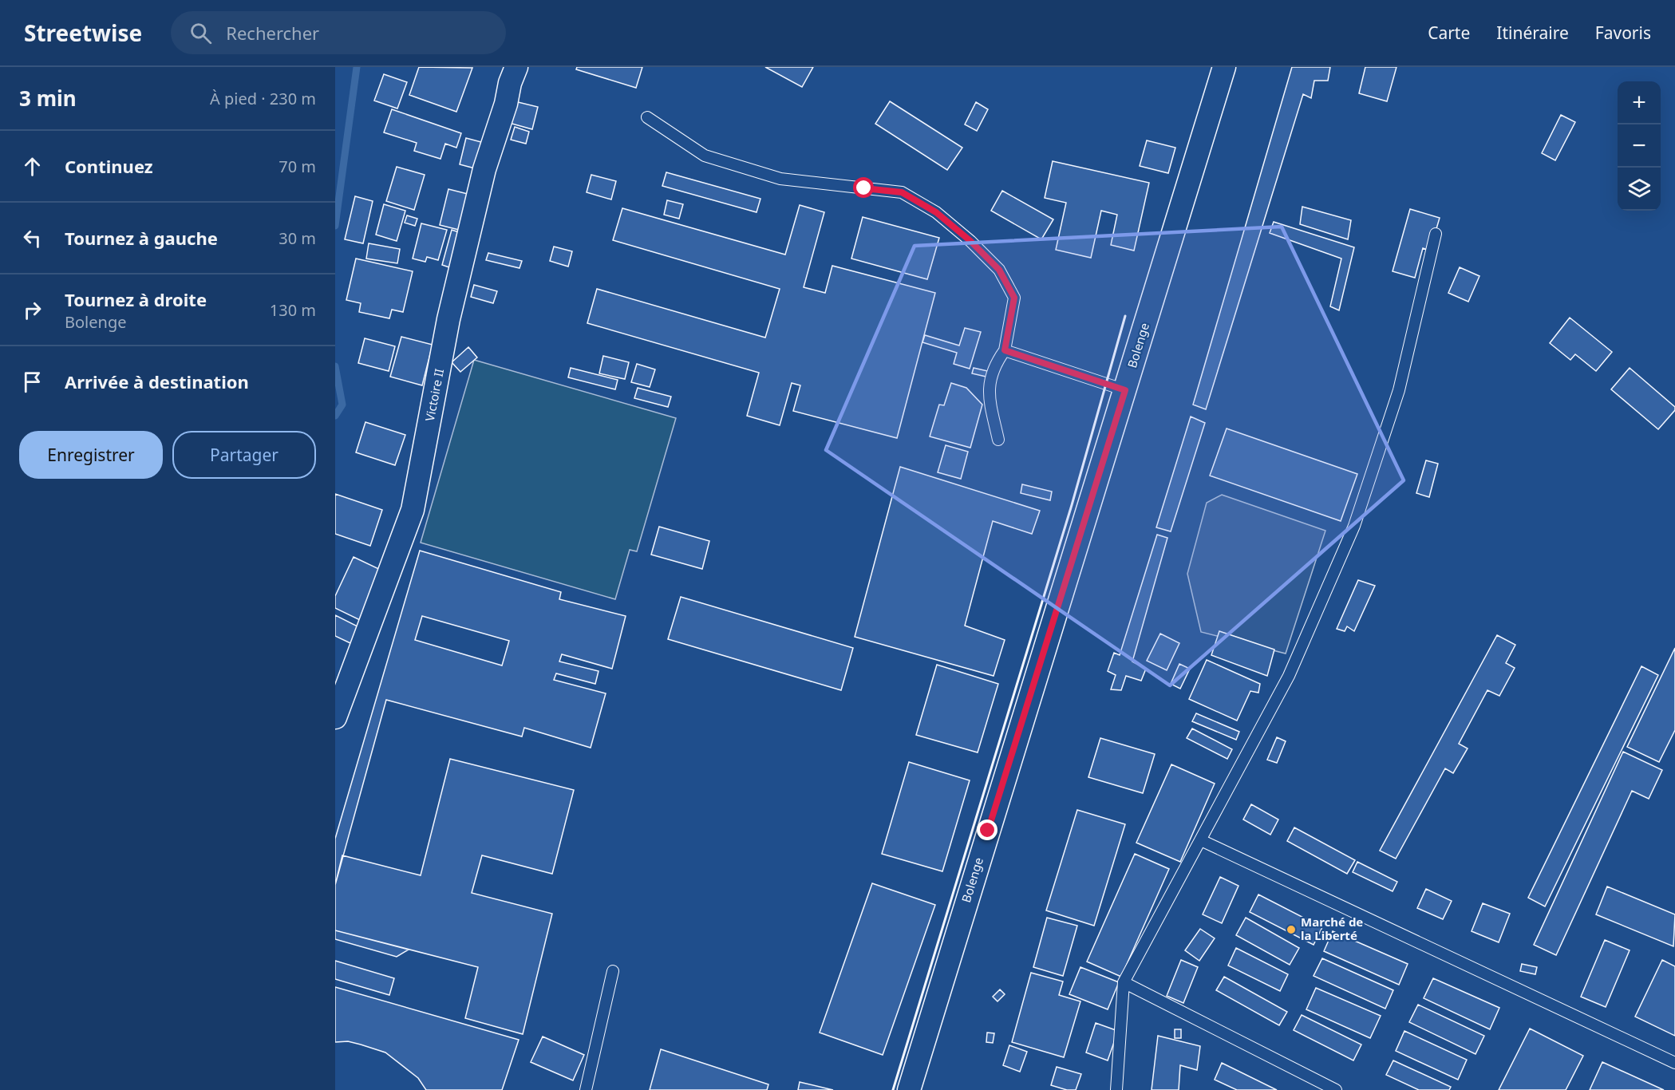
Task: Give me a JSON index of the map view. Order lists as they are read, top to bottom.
{
  "streets": {
    "street": ["Bolenge", "Victoire II"]
  },
  "places": ["Marché de la Liberté"],
  "page": {
    "header": "Streetwise",
    "search": "Rechercher",
    "nav": ["Carte", "Itinéraire", "Favoris"],
    "heading": ["3 min", "À pied · 230 m"],
    "map_buttons": ["+", "−"],
    "list": [
      ["Continuez", "70 m"],
      ["Tournez à gauche", "30 m"],
      ["Tournez à droite", "Bolenge", "130 m"],
      "Arrivée à destination"
    ],
    "buttons": ["Enregistrer", "Partager"]
  }
}
